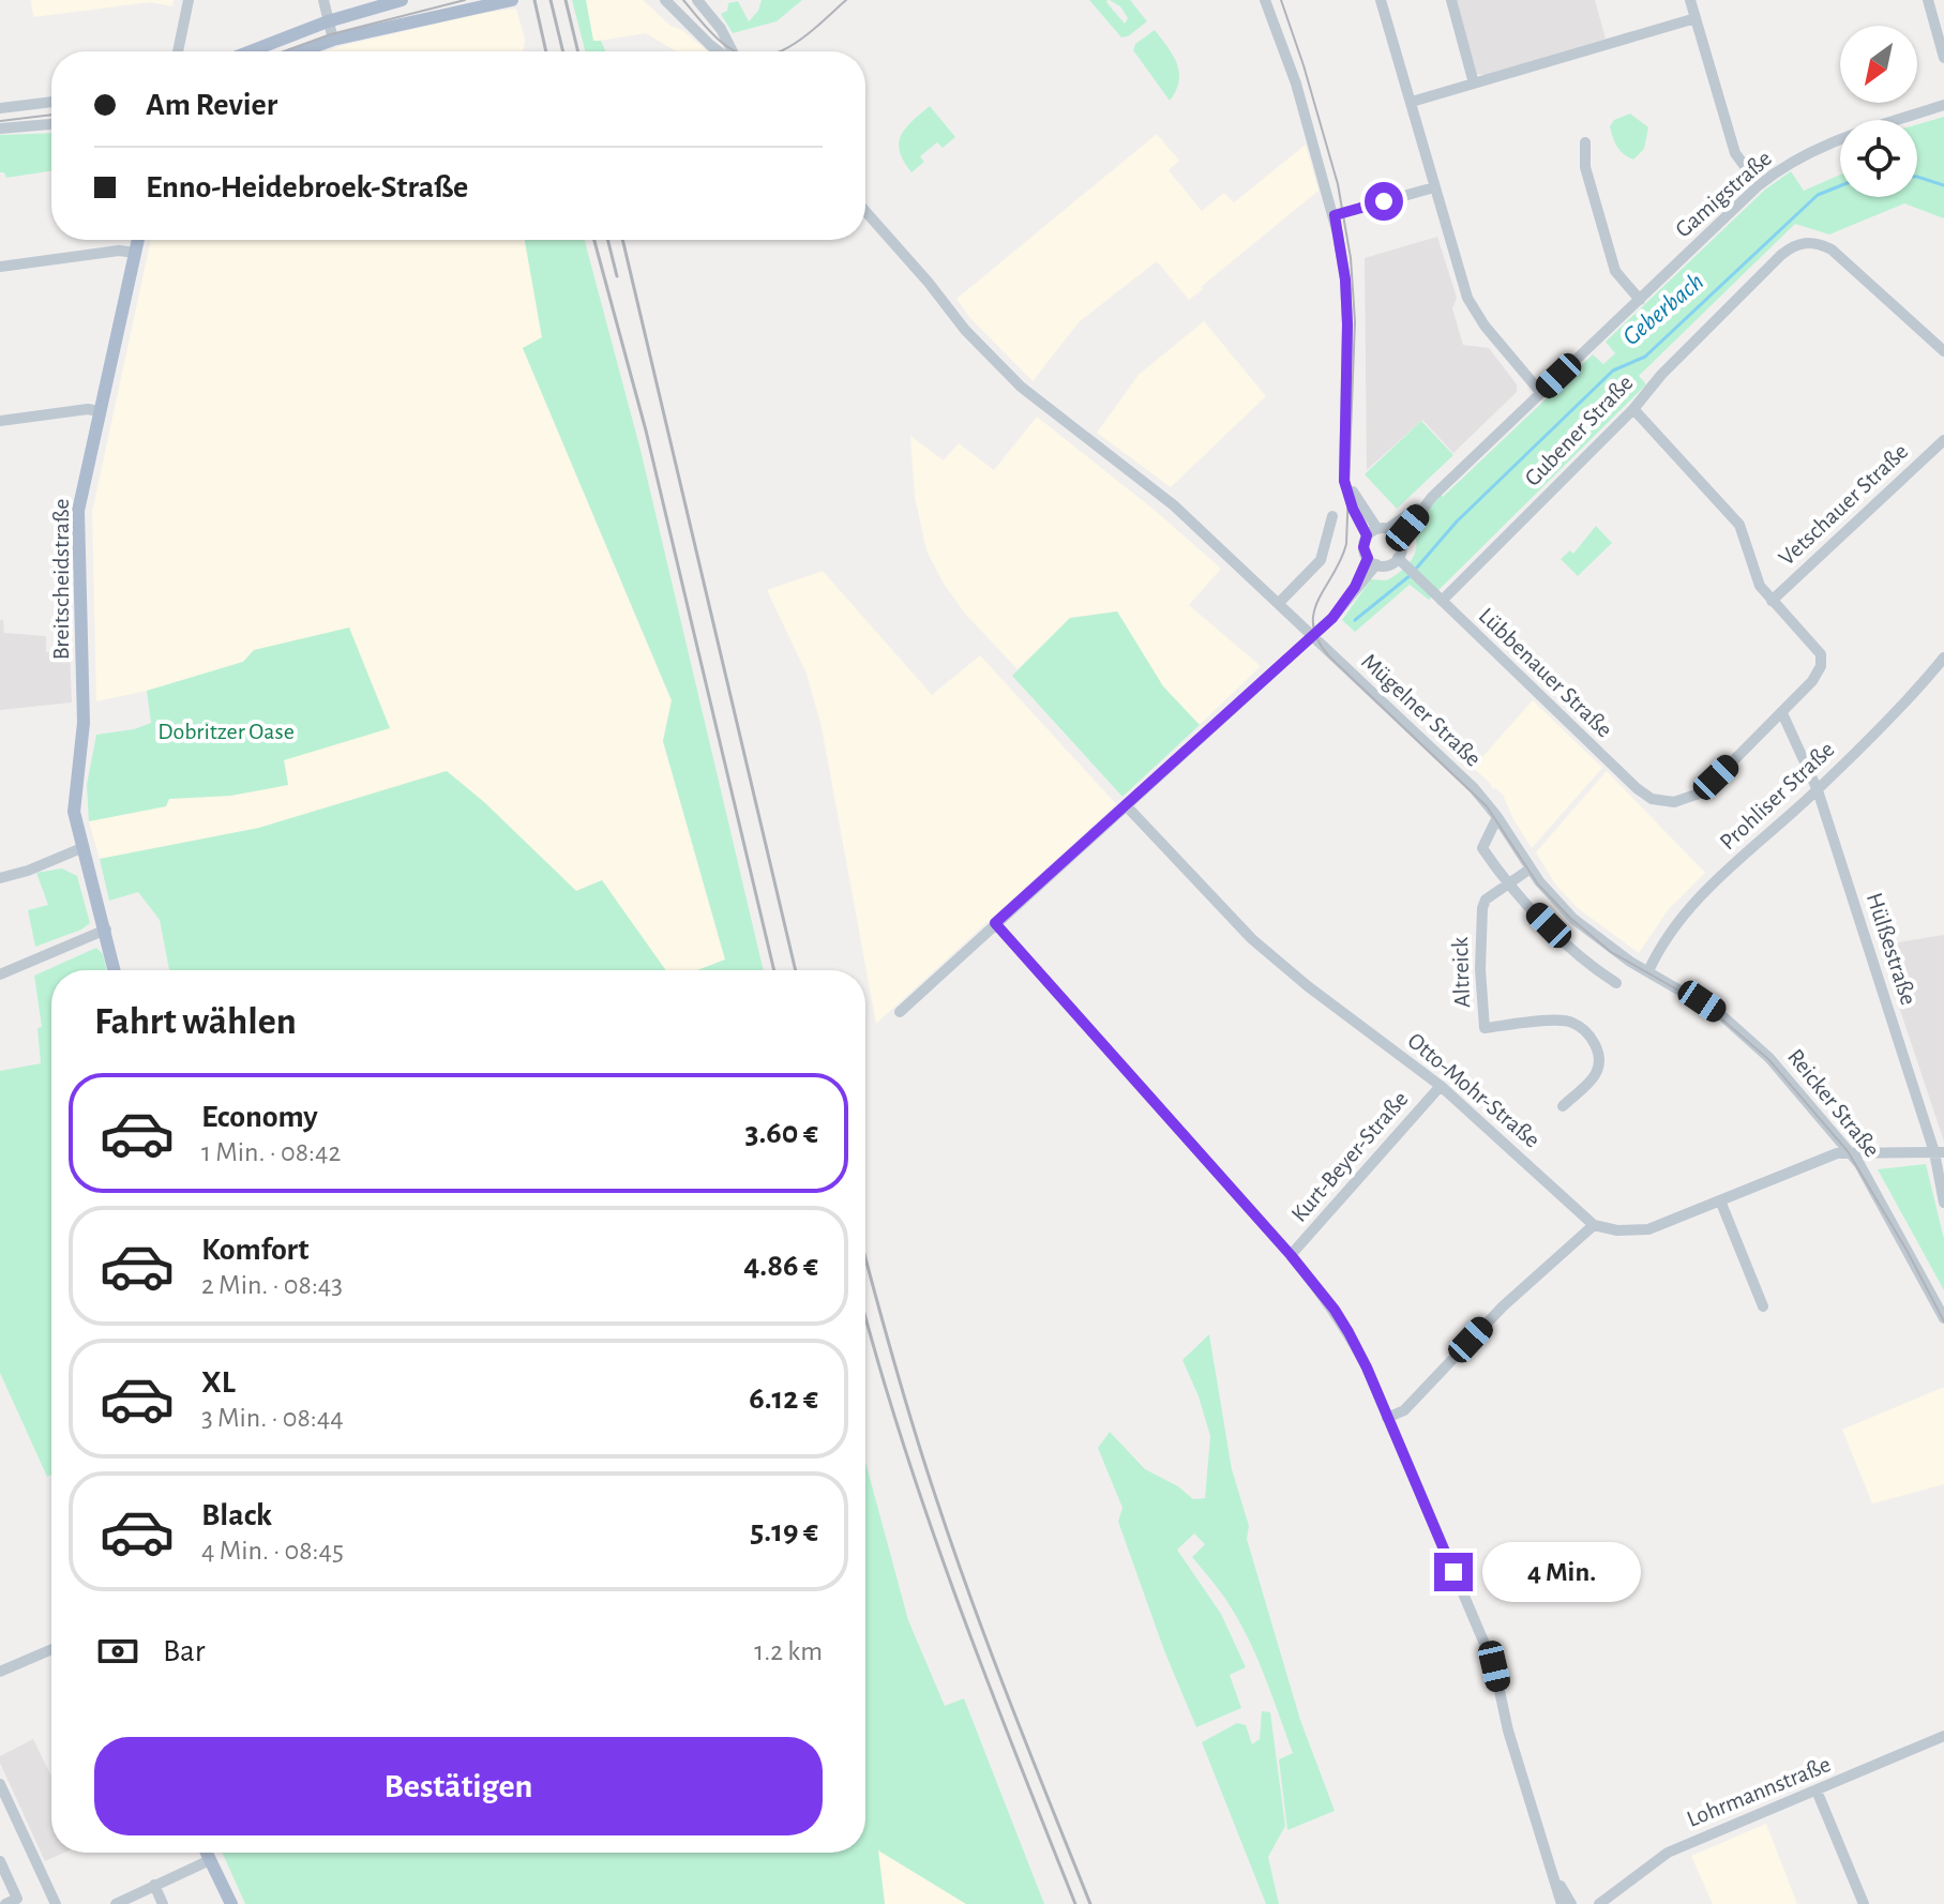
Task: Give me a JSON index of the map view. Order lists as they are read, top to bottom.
{
  "streets": {
    "main road": ["Breitscheidstraße"],
    "street": [
      "Gamigstraße",
      "Gubener Straße",
      "Vetschauer Straße",
      "Lübbenauer Straße",
      "Mügelner Straße",
      "Prohliser Straße",
      "Hülßestraße",
      "Altreick",
      "Otto-Mohr-Straße",
      "Reicker Straße",
      "Kurt-Beyer-Straße",
      "Lohrmannstraße"
    ]
  },
  "crossings": [
    ["Gamigstraße", "Lübbenauer Straße"],
    ["Gubener Straße", "Vetschauer Straße"],
    ["Gubener Straße", "Lübbenauer Straße"],
    ["Vetschauer Straße", "Lübbenauer Straße"],
    ["Vetschauer Straße", "Hülßestraße"],
    ["Prohliser Straße", "Hülßestraße"],
    ["Prohliser Straße", "Reicker Straße"],
    ["Otto-Mohr-Straße", "Kurt-Beyer-Straße"]
  ],
  "water": ["Geberbach"],
  "parks": ["Dobritzer Oase"],
  "north": "bottom left",
  "page": {
    "banner": ["Am Revier", "Enno-Heidebroek-Straße"],
    "heading": "Fahrt wählen",
    "list": [
      {
        "name": "Economy",
        "note": "1 Min. · 08:42",
        "value": "3.60 €"
      },
      {
        "name": "Komfort",
        "note": "2 Min. · 08:43",
        "value": "4.86 €"
      },
      {
        "name": "XL",
        "note": "3 Min. · 08:44",
        "value": "6.12 €"
      },
      {
        "name": "Black",
        "note": "4 Min. · 08:45",
        "value": "5.19 €"
      }
    ],
    "bubble": "4 Min.",
    "pay": ["Bar", "1.2 km"],
    "buttons": "Bestätigen"
  }
}
